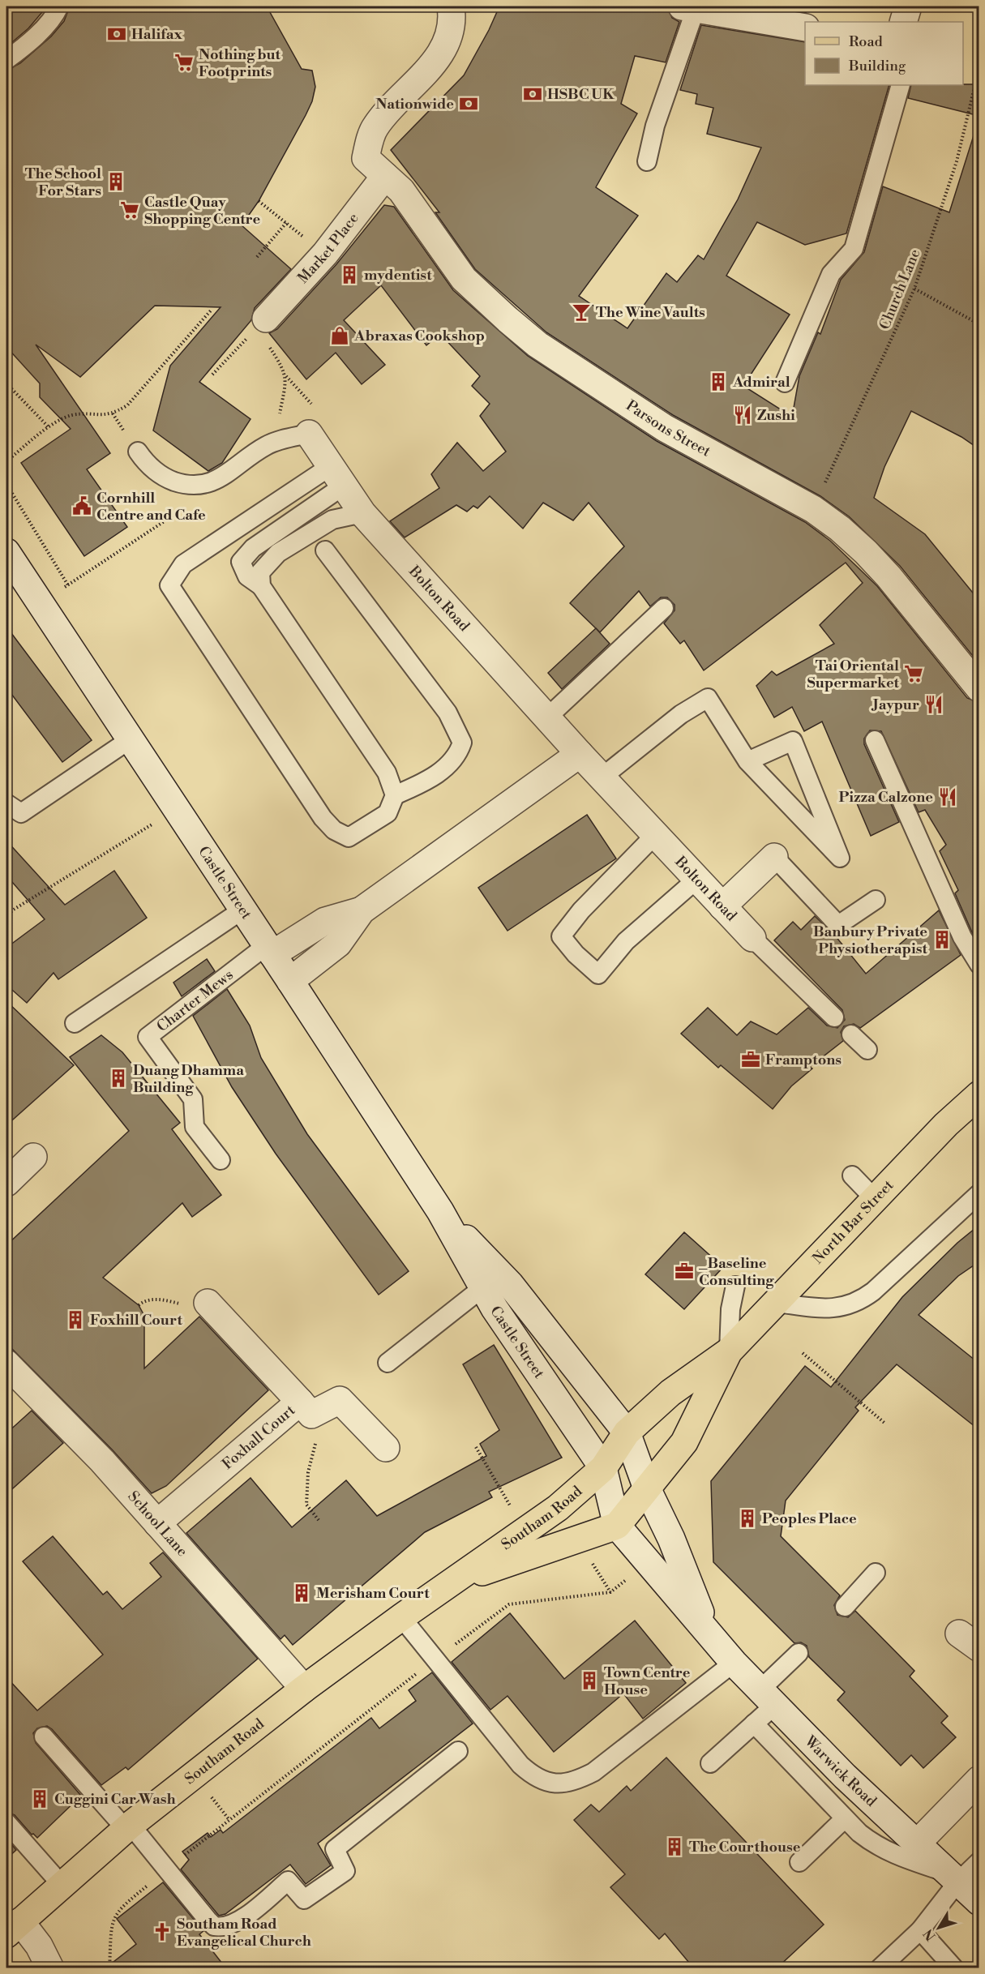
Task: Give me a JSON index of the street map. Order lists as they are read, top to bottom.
{
  "streets": {
    "main road": ["North Bar Street", "Southam Road"],
    "street": [
      "Market Place",
      "Parsons Street",
      "Bolton Road",
      "Castle Street",
      "Foxhall Court",
      "School Lane",
      "Warwick Road"
    ],
    "lane": ["Charter Mews"],
    "path": ["Church Lane"]
  },
  "crossings": [
    ["Market Place", "Parsons Street"],
    ["Church Lane", "Parsons Street"],
    ["Castle Street", "Charter Mews"],
    ["Castle Street", "North Bar Street"],
    ["Castle Street", "Southam Road"],
    ["Castle Street", "Warwick Road"],
    ["North Bar Street", "Southam Road"],
    ["North Bar Street", "Warwick Road"],
    ["Foxhall Court", "School Lane"],
    ["Southam Road", "School Lane"],
    ["Southam Road", "Warwick Road"]
  ],
  "places": {
    "bank": ["Halifax", "HSBC UK", "Nationwide"],
    "supermarket": ["Nothing but Footprints", "Castle Quay Shopping Centre", "Tai Oriental Supermarket"],
    "building": [
      "The School For Stars",
      "mydentist",
      "Admiral",
      "Banbury Private Physiotherapist",
      "Duang Dhamma Building",
      "Foxhill Court",
      "Peoples Place",
      "Merisham Court",
      "Town Centre House",
      "Cuggini Car Wash",
      "The Courthouse"
    ],
    "bar": ["The Wine Vaults"],
    "shop": ["Abraxas Cookshop"],
    "restaurant": ["Zushi", "Jaypur", "Pizza Calzone"],
    "public building": ["Cornhill Centre and Cafe"],
    "office": ["Framptons", "_Baseline Consulting"],
    "church": ["Southam Road Evangelical Church"]
  },
  "legend": ["Road", "Building"],
  "north": "bottom left"
}
